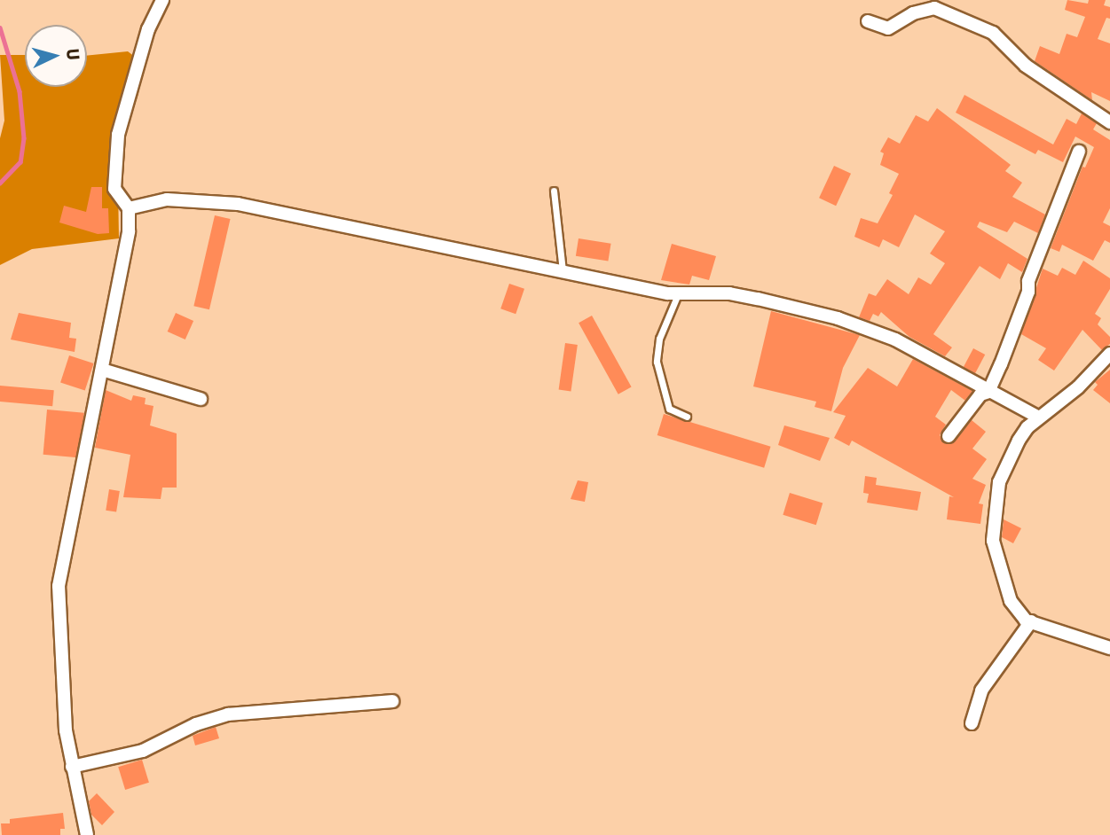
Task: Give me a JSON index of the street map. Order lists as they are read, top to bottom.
{
  "north": "right"
}
